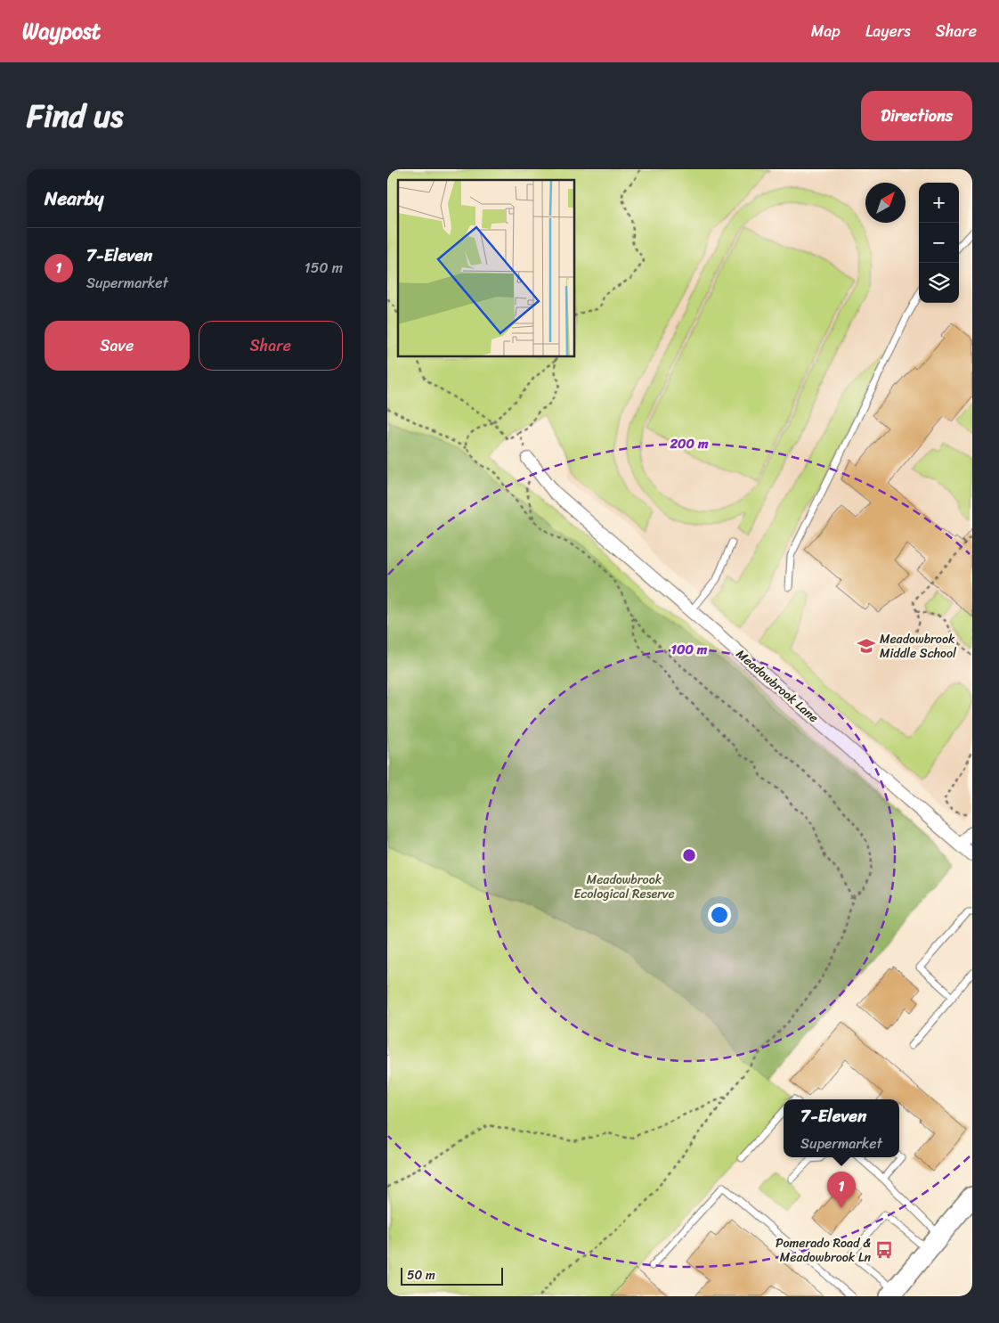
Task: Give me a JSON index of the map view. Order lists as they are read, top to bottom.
{
  "streets": {
    "street": ["Meadowbrook Lane"]
  },
  "parks": ["Meadowbrook Ecological Reserve"],
  "places": {
    "school or university": ["Meadowbrook Middle School"],
    "bus stop": ["Pomerado Road & Meadowbrook Ln"]
  },
  "scale_bar": "50 m",
  "north": "top right",
  "page": {
    "header": "Waypost",
    "nav": ["Map", "Layers", "Share"],
    "title": "Find us",
    "buttons": [
      "Directions",
      ["Save", "Share"]
    ],
    "heading": "Nearby",
    "map_buttons": ["+", "−"],
    "list": [
      {
        "mark": "1",
        "name": "7-Eleven",
        "note": "Supermarket",
        "value": "150 m"
      }
    ],
    "popup": ["7-Eleven", "Supermarket"],
    "pins": "1",
    "scale": "50 m"
  },
  "rings": ["200 m", "100 m"]
}
